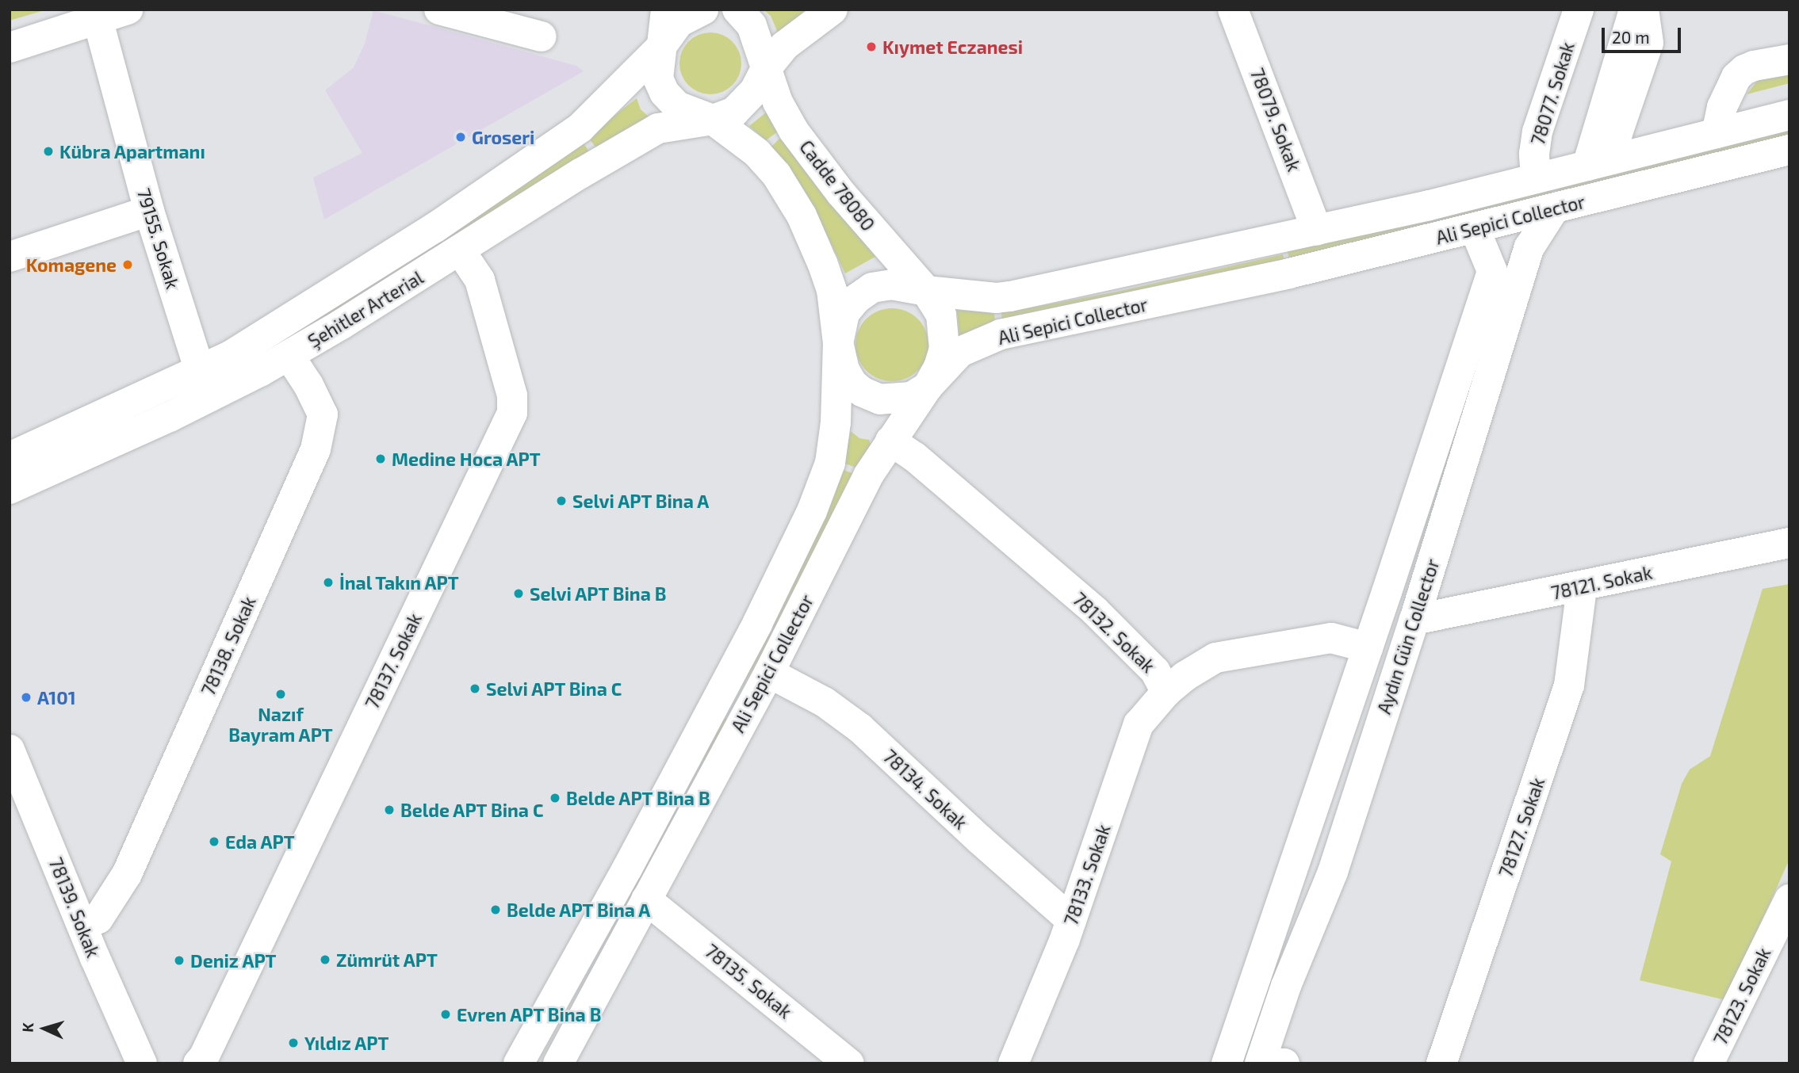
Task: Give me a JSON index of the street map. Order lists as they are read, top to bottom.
{
  "streets": {
    "main road": [
      "78077. Sokak",
      "78079. Sokak",
      "Cadde 78080",
      "Ali Sepici Collector",
      "79155. Sokak",
      "Şehitler Arterial",
      "78121. Sokak",
      "78132. Sokak",
      "Aydın Gün Collector",
      "78138. Sokak",
      "78137. Sokak",
      "78134. Sokak",
      "78127. Sokak",
      "78133. Sokak",
      "78139. Sokak",
      "78135. Sokak",
      "78123. Sokak"
    ]
  },
  "crossings": [
    ["78077. Sokak", "Ali Sepici Collector"],
    ["78079. Sokak", "Ali Sepici Collector"],
    ["Cadde 78080", "Ali Sepici Collector"],
    ["Cadde 78080", "Şehitler Arterial"],
    ["Ali Sepici Collector", "78132. Sokak"],
    ["Ali Sepici Collector", "Aydın Gün Collector"],
    ["Ali Sepici Collector", "78134. Sokak"],
    ["Ali Sepici Collector", "78135. Sokak"],
    ["79155. Sokak", "Şehitler Arterial"],
    ["Şehitler Arterial", "78138. Sokak"],
    ["Şehitler Arterial", "78137. Sokak"],
    ["78121. Sokak", "Aydın Gün Collector"],
    ["78121. Sokak", "78127. Sokak"],
    ["78132. Sokak", "Aydın Gün Collector"],
    ["78132. Sokak", "78133. Sokak"],
    ["78138. Sokak", "78139. Sokak"],
    ["78134. Sokak", "78133. Sokak"]
  ],
  "places": [
    "Kıymet Eczanesi",
    "Groseri",
    "Kübra Apartmanı",
    "Komagene",
    "Medine Hoca APT",
    "Selvi APT Bina A",
    "İnal Takın APT",
    "Selvi APT Bina B",
    "Selvi APT Bina C",
    "Nazıf Bayram APT",
    "A101",
    "Belde APT Bina B",
    "Belde APT Bina C",
    "Eda APT",
    "Belde APT Bina A",
    "Zümrüt APT",
    "Deniz APT",
    "Evren APT Bina B",
    "Yıldız APT"
  ],
  "scale_bar": "20 m",
  "north": "left"
}
